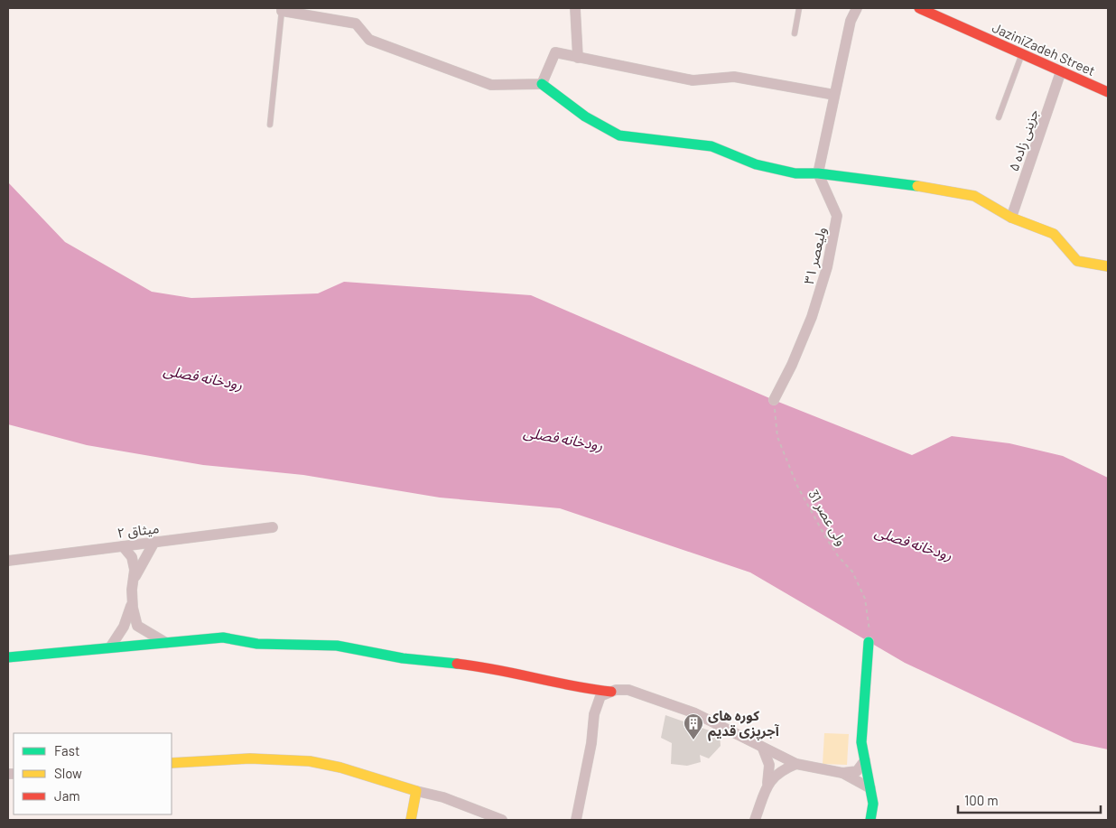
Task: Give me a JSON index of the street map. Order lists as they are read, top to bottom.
{
  "streets": {
    "street": [
      "JaziniZadeh Street",
      "جزینی زاده ۵",
      "ولیعصر ۳۱",
      "میثاق ۲"
    ],
    "path": ["ولی عصر 31"]
  },
  "crossings": [
    ["JaziniZadeh Street", "جزینی زاده ۵"],
    ["ولیعصر ۳۱", "ولی عصر 31"]
  ],
  "water": ["رودخانه فصلی"],
  "places": {
    "building": ["کوره های آجرپزی قدیم"]
  },
  "legend": ["Fast", "Slow", "Jam"],
  "scale_bar": "100 m"
}
